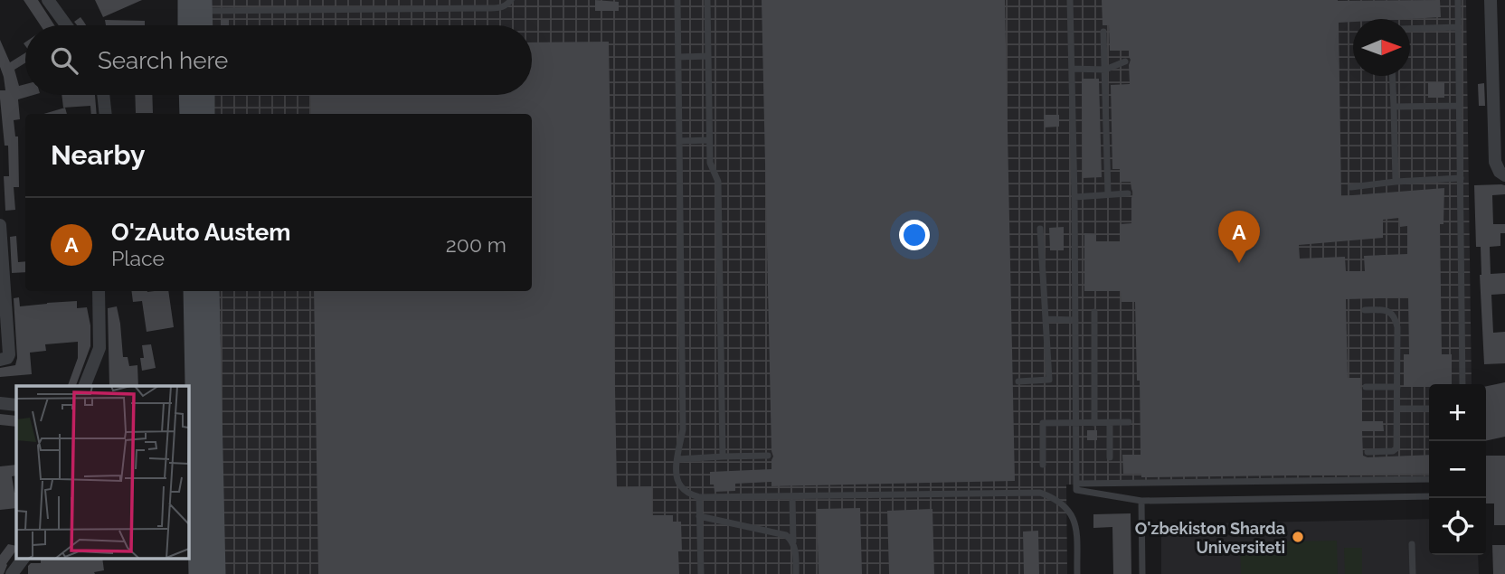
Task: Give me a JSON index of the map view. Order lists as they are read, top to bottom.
{
  "places": ["O'zbekiston Sharda Universiteti"],
  "north": "right",
  "page": {
    "search": "Search here",
    "heading": "Nearby",
    "list": [
      {
        "mark": "A",
        "name": "O'zAuto Austem",
        "note": "Place",
        "value": "200 m"
      }
    ],
    "pins": "A",
    "map_buttons": ["+", "−"]
  }
}
